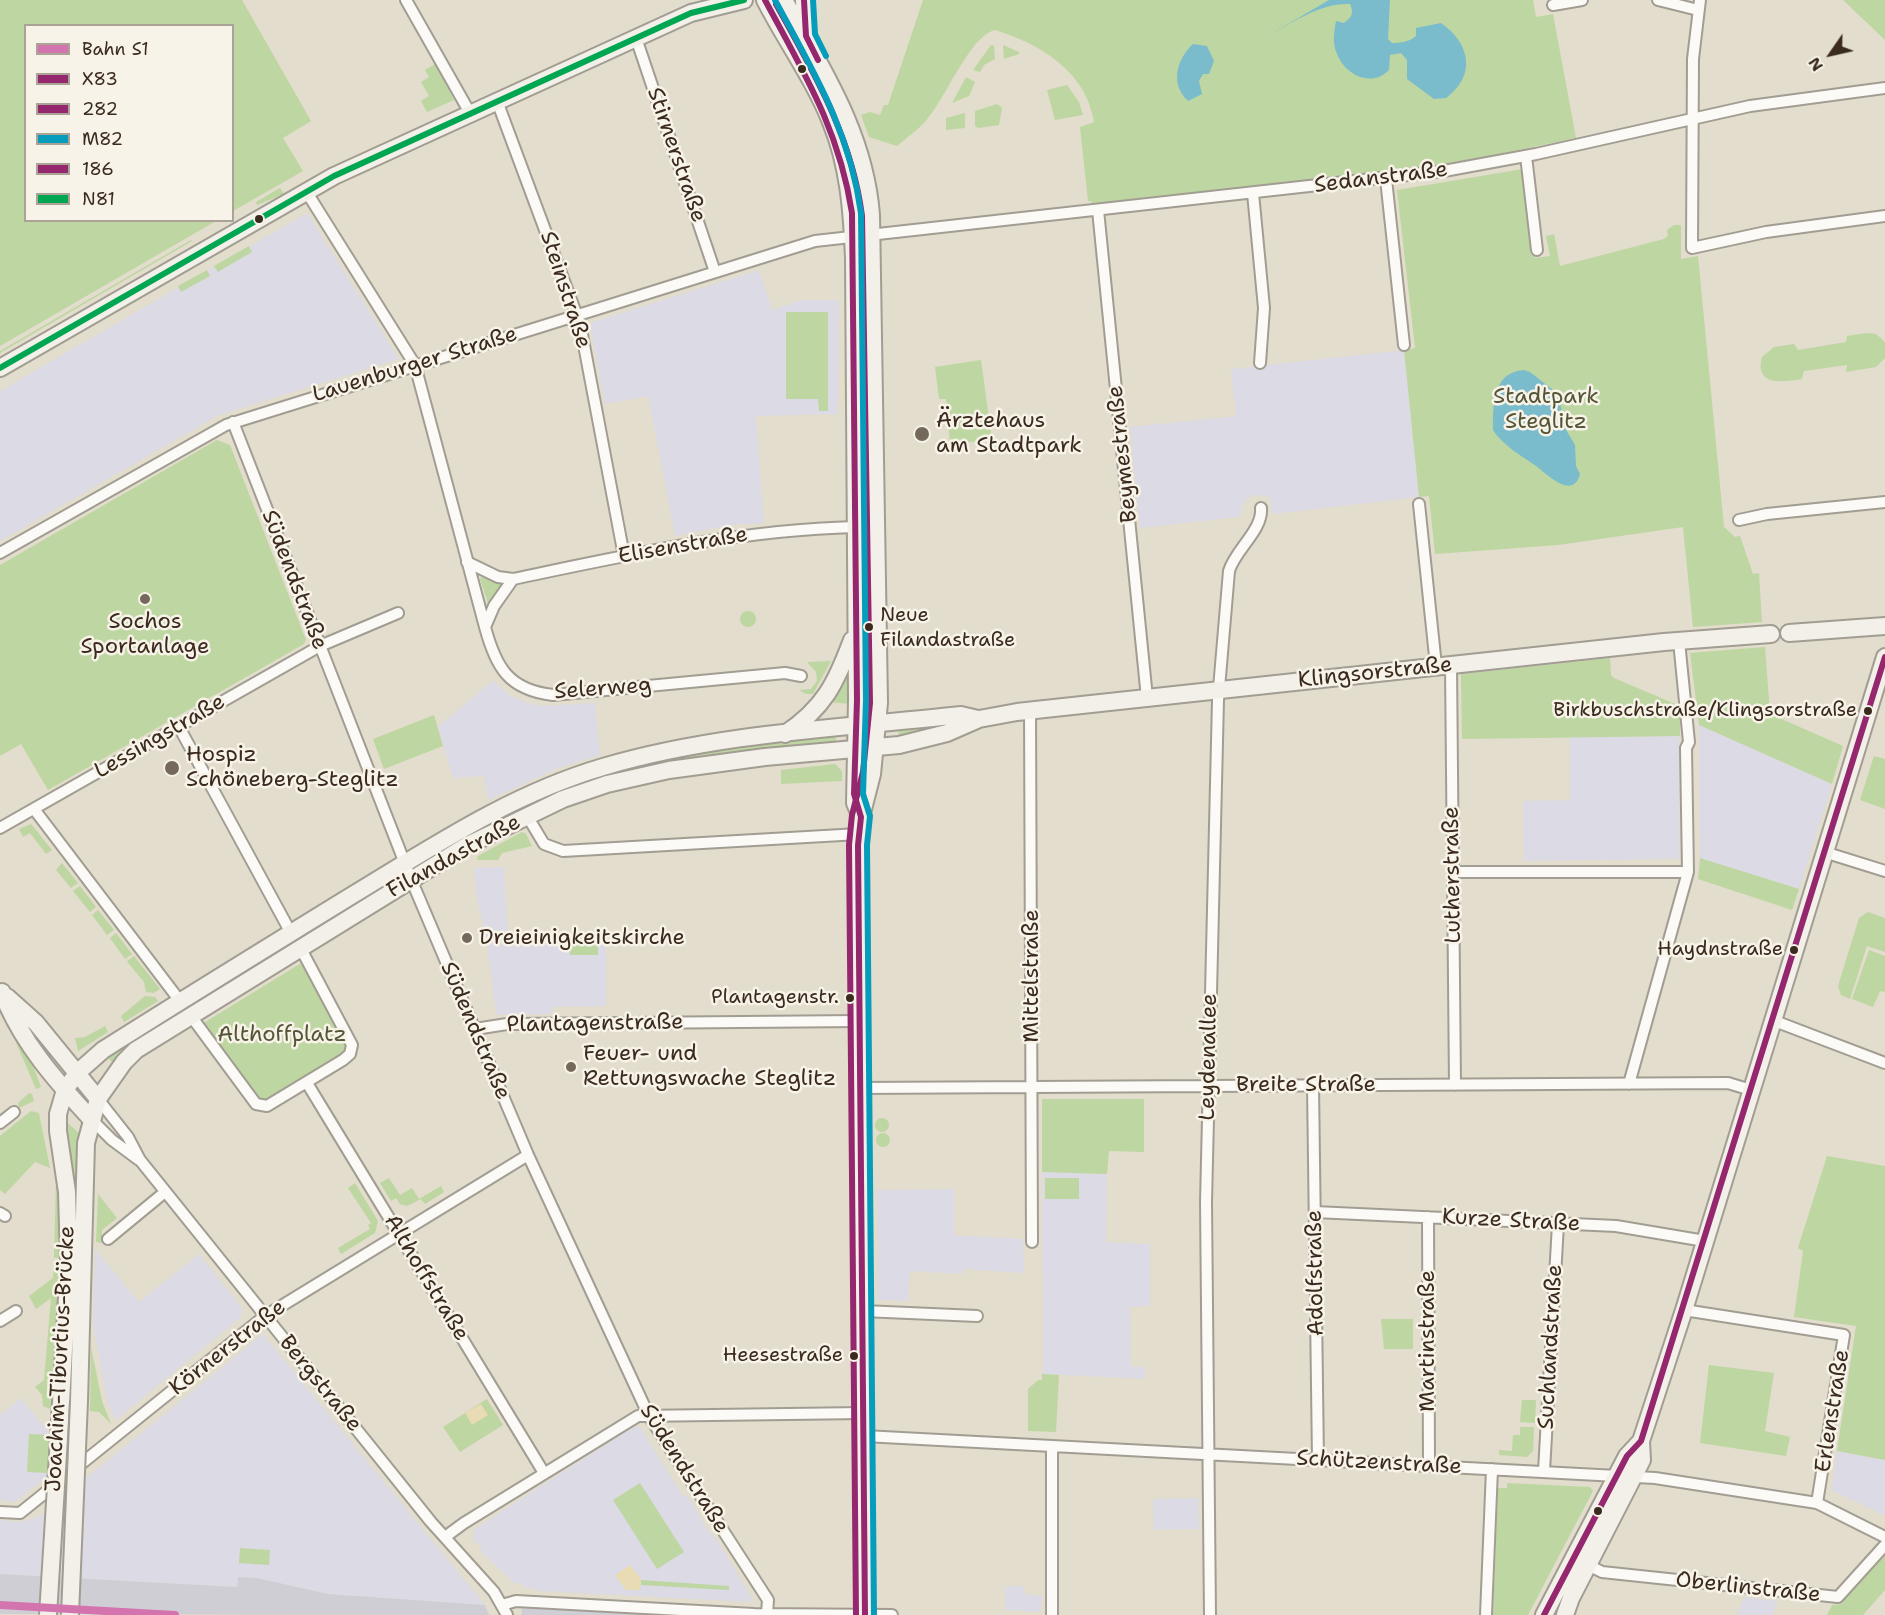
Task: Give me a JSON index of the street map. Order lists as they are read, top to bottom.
{
  "streets": {
    "main road": [
      "Klingsorstraße",
      "Filandastraße",
      "Joachim-Tiburtius-Brücke",
      "Bergstraße"
    ],
    "street": [
      "Stirnerstraße",
      "Sedanstraße",
      "Steinstraße",
      "Lauenburger Straße",
      "Beymestraße",
      "Elisenstraße",
      "Südendstraße",
      "Selerweg",
      "Lessingstraße",
      "Lutherstraße",
      "Mittelstraße",
      "Plantagenstraße",
      "Leydenallee",
      "Breite Straße",
      "Kurze Straße",
      "Adolfstraße",
      "Althoffstraße",
      "Martinstraße",
      "Suchlandstraße",
      "Körnerstraße",
      "Erlenstraße",
      "Schützenstraße",
      "Oberlinstraße"
    ]
  },
  "crossings": [
    ["Stirnerstraße", "Lauenburger Straße"],
    ["Sedanstraße", "Lauenburger Straße"],
    ["Sedanstraße", "Beymestraße"],
    ["Steinstraße", "Lauenburger Straße"],
    ["Steinstraße", "Elisenstraße"],
    ["Lauenburger Straße", "Südendstraße"],
    ["Lauenburger Straße", "Selerweg"],
    ["Beymestraße", "Klingsorstraße"],
    ["Elisenstraße", "Selerweg"],
    ["Südendstraße", "Lessingstraße"],
    ["Südendstraße", "Filandastraße"],
    ["Südendstraße", "Plantagenstraße"],
    ["Südendstraße", "Körnerstraße"],
    ["Klingsorstraße", "Lutherstraße"],
    ["Klingsorstraße", "Mittelstraße"],
    ["Klingsorstraße", "Leydenallee"],
    ["Filandastraße", "Joachim-Tiburtius-Brücke"],
    ["Filandastraße", "Bergstraße"],
    ["Lutherstraße", "Breite Straße"],
    ["Mittelstraße", "Breite Straße"],
    ["Leydenallee", "Breite Straße"],
    ["Leydenallee", "Schützenstraße"],
    ["Breite Straße", "Adolfstraße"],
    ["Kurze Straße", "Adolfstraße"],
    ["Kurze Straße", "Martinstraße"],
    ["Kurze Straße", "Suchlandstraße"],
    ["Adolfstraße", "Schützenstraße"],
    ["Althoffstraße", "Körnerstraße"],
    ["Martinstraße", "Schützenstraße"],
    ["Suchlandstraße", "Schützenstraße"],
    ["Körnerstraße", "Bergstraße"],
    ["Joachim-Tiburtius-Brücke", "Bergstraße"],
    ["Erlenstraße", "Schützenstraße"]
  ],
  "parks": ["Stadtpark Steglitz", "Althoffplatz"],
  "places": [
    "Ärztehaus am Stadtpark",
    "Sochos Sportanlage",
    "Neue Filandastraße",
    "Birkbuschstraße/Klingsorstraße",
    "Hospiz Schöneberg-Steglitz",
    "Dreieinigkeitskirche",
    "Haydnstraße",
    "Plantagenstr.",
    "Feuer- und Rettungswache Steglitz",
    "Heesestraße"
  ],
  "lines": [
    "transit line X83",
    "transit line M82",
    "transit line N81",
    "transit line 282",
    "transit line 186",
    "rail line S1"
  ],
  "legend": [
    "Bahn S1",
    "X83",
    "282",
    "M82",
    "186",
    "N81"
  ],
  "north": "bottom left"
}
